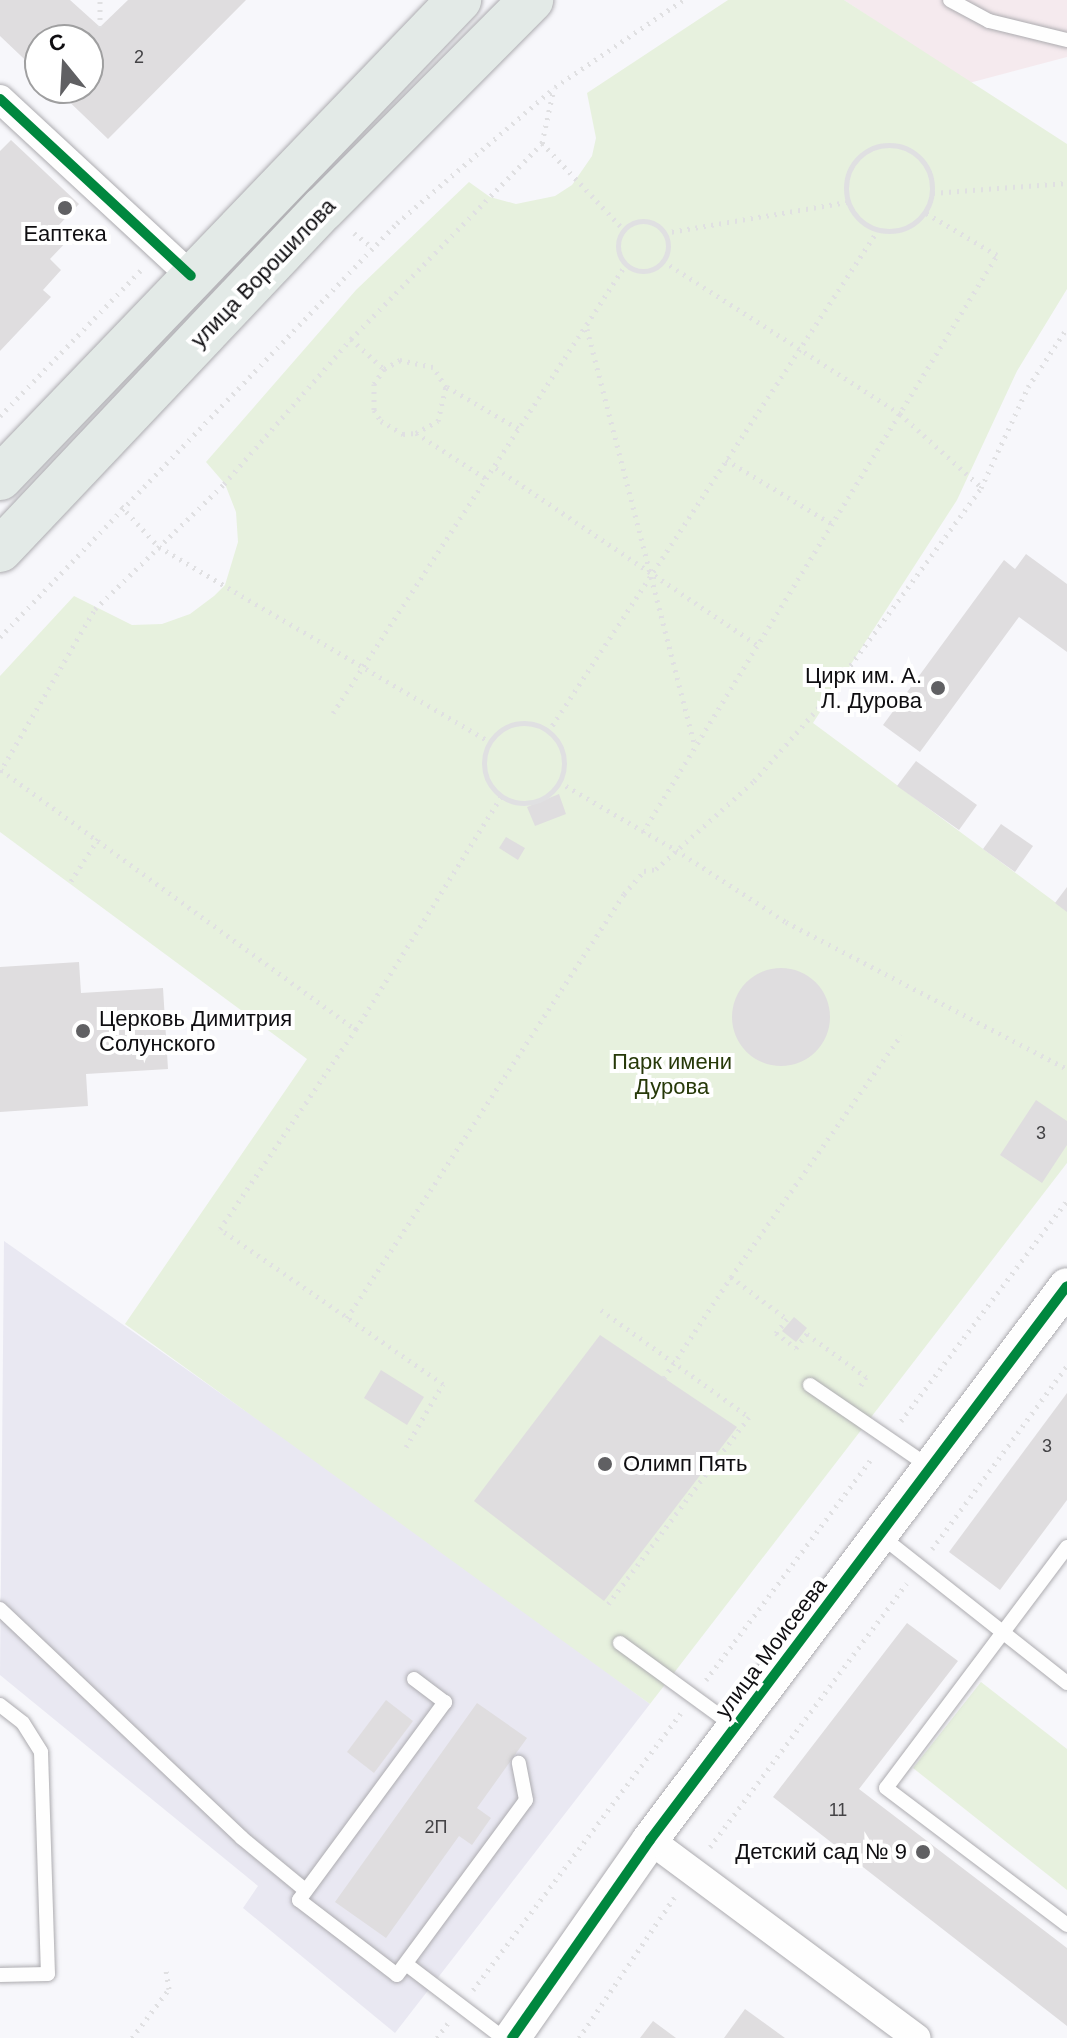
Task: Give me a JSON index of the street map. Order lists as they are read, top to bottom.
{
  "streets": {
    "main road": ["улица Ворошилова"],
    "street": ["улица Моисеева"]
  },
  "parks": ["Парк имени Дурова"],
  "places": [
    "Еаптека",
    "Цирк им. А. Л. Дурова",
    "Церковь Димитрия Солунского",
    "Олимп Пять",
    "Детский сад № 9"
  ],
  "house_numbers": [
    "2",
    "3",
    "3",
    "11",
    "2П"
  ],
  "north": "top"
}
